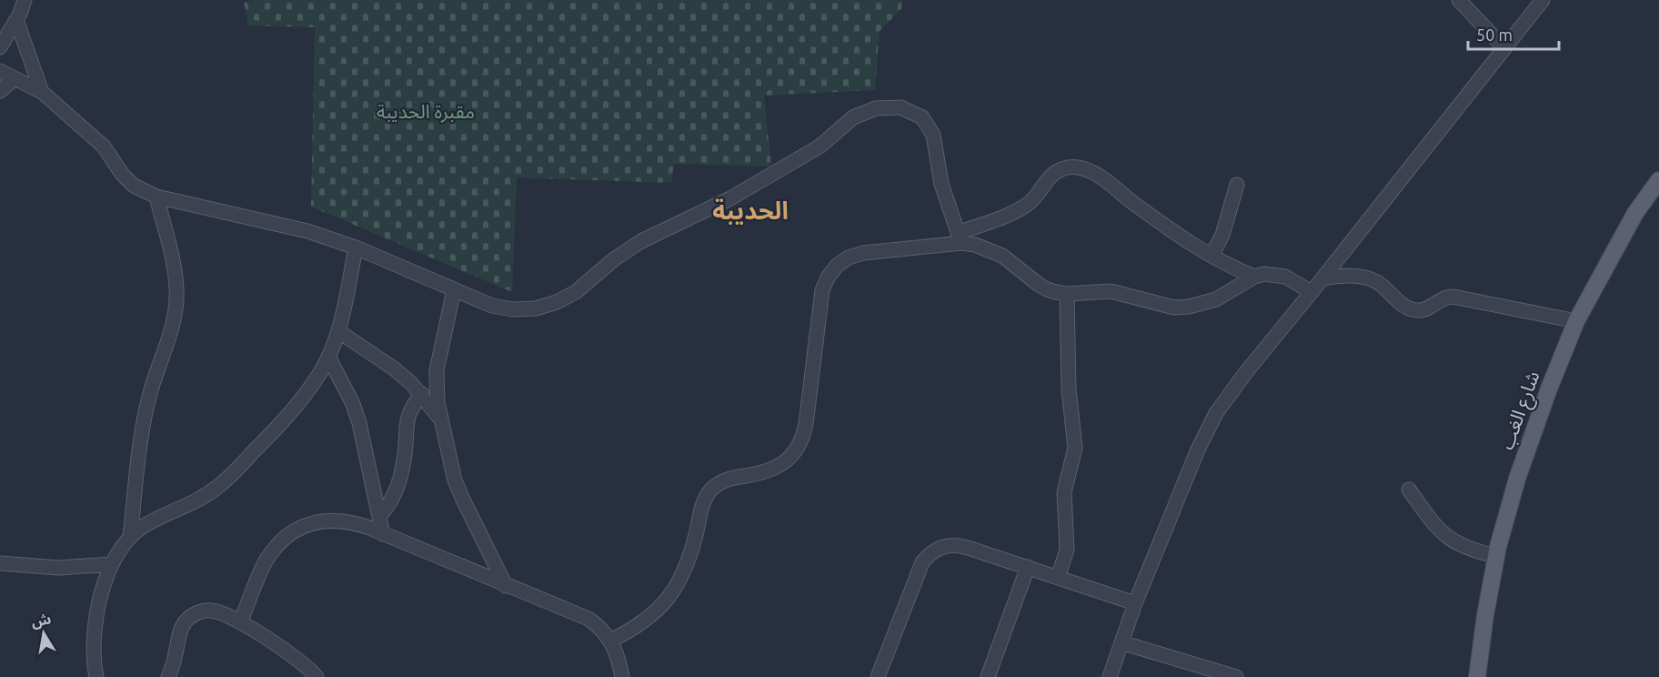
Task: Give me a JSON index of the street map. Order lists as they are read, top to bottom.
{
  "streets": {
    "main road": ["شارع الغب"]
  },
  "districts": ["الحديبة"],
  "parks": ["مقبرة الحديبة"],
  "scale_bar": "50 m",
  "north": "top"
}
